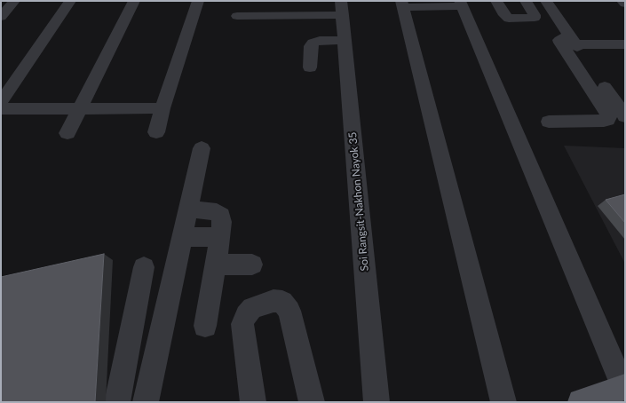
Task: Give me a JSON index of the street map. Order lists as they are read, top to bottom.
{
  "streets": {
    "street": ["Soi Rangsit-Nakhon Nayok 35"]
  }
}
